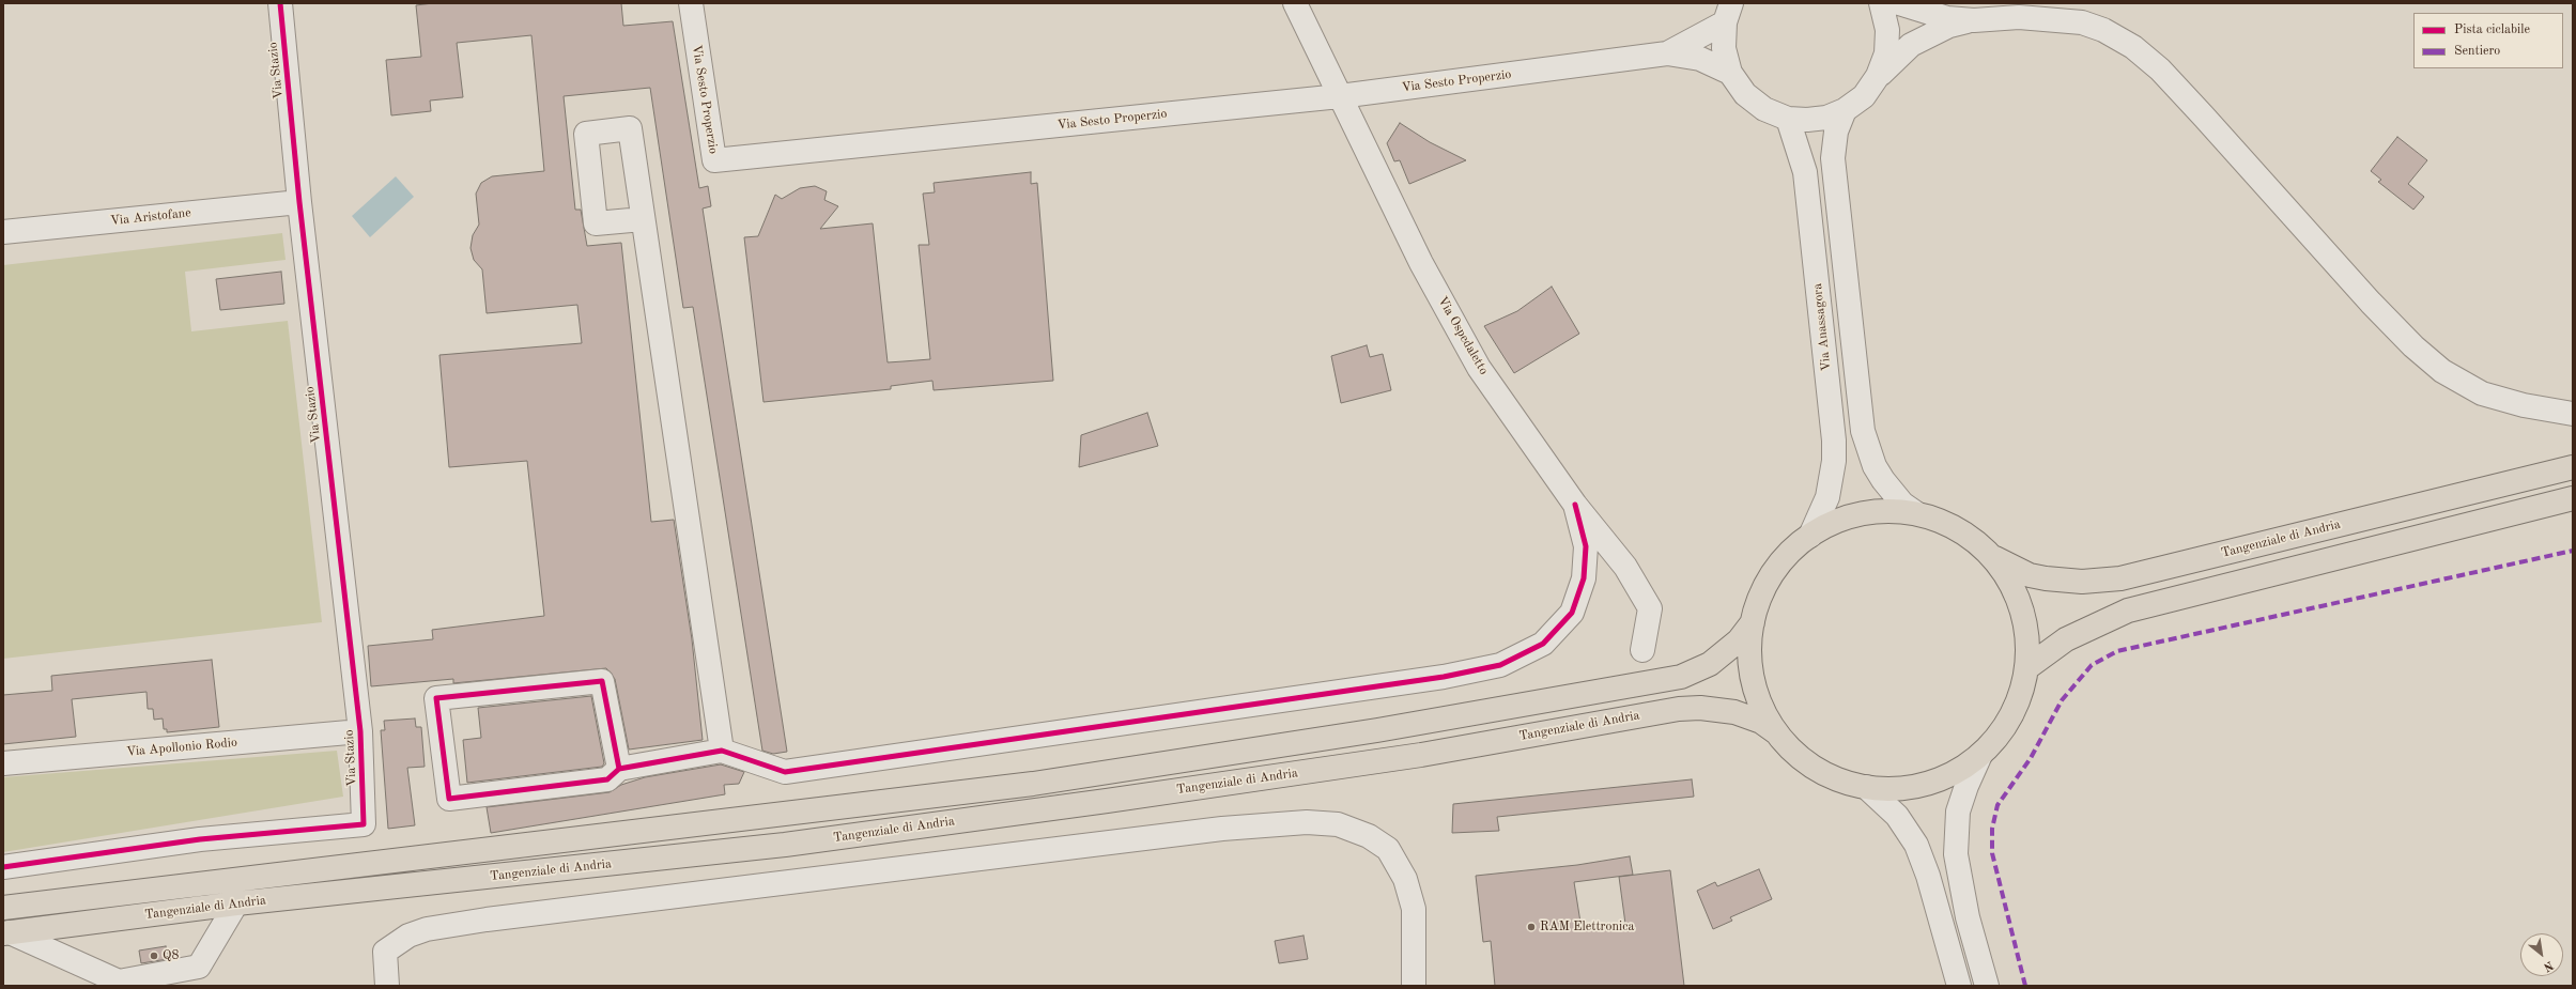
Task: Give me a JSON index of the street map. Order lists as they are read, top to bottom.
{
  "streets": {
    "main road": ["Tangenziale di Andria"],
    "street": [
      "Via Stazio",
      "Via Sesto Properzio",
      "Via Aristofane",
      "Via Anassagora",
      "Via Ospedaletto",
      "Via Apollonio Rodio"
    ]
  },
  "crossings": [
    ["Via Stazio", "Via Aristofane"],
    ["Via Stazio", "Via Apollonio Rodio"],
    ["Via Sesto Properzio", "Via Ospedaletto"],
    ["Via Anassagora", "Tangenziale di Andria"]
  ],
  "places": ["RAM Elettronica", "Q8"],
  "legend": ["Pista ciclabile", "Sentiero"],
  "north": "bottom right"
}
